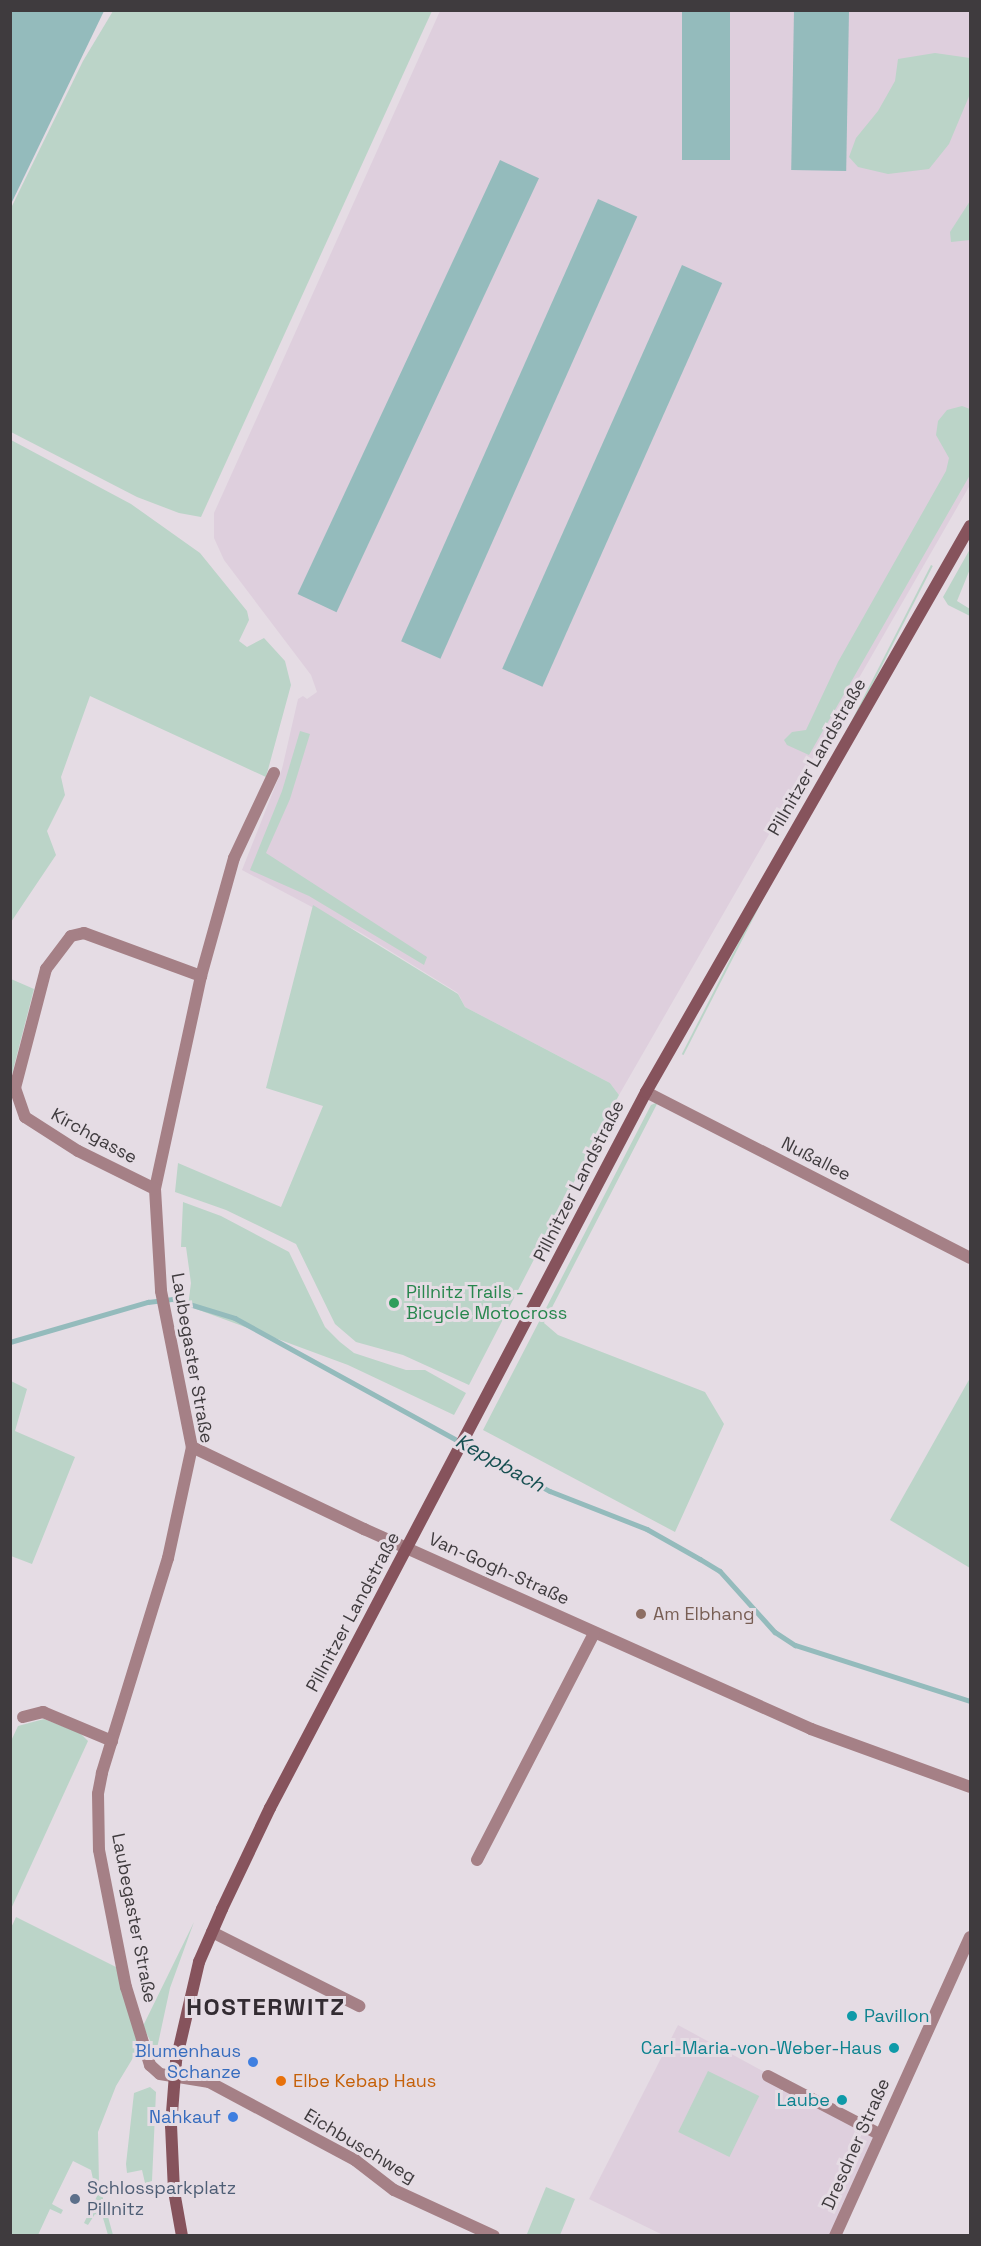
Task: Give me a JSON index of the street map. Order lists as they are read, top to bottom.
{
  "streets": {
    "main road": ["Pillnitzer Landstraße"],
    "street": [
      "Kirchgasse",
      "Nußallee",
      "Laubegaster Straße",
      "Van-Gogh-Straße",
      "Dresdner Straße",
      "Eichbuschweg"
    ]
  },
  "crossings": [
    ["Pillnitzer Landstraße", "Nußallee"],
    ["Pillnitzer Landstraße", "Laubegaster Straße"],
    ["Pillnitzer Landstraße", "Van-Gogh-Straße"],
    ["Pillnitzer Landstraße", "Eichbuschweg"],
    ["Kirchgasse", "Laubegaster Straße"],
    ["Laubegaster Straße", "Van-Gogh-Straße"],
    ["Laubegaster Straße", "Eichbuschweg"]
  ],
  "districts": ["HOSTERWITZ"],
  "water": ["Keppbach"],
  "places": [
    "Pillnitz Trails - Bicycle Motocross",
    "Am Elbhang",
    "Pavillon",
    "Carl-Maria-von-Weber-Haus",
    "Blumenhaus Schanze",
    "Elbe Kebap Haus",
    "Laube",
    "Nahkauf",
    "Schlossparkplatz Pillnitz"
  ]
}
